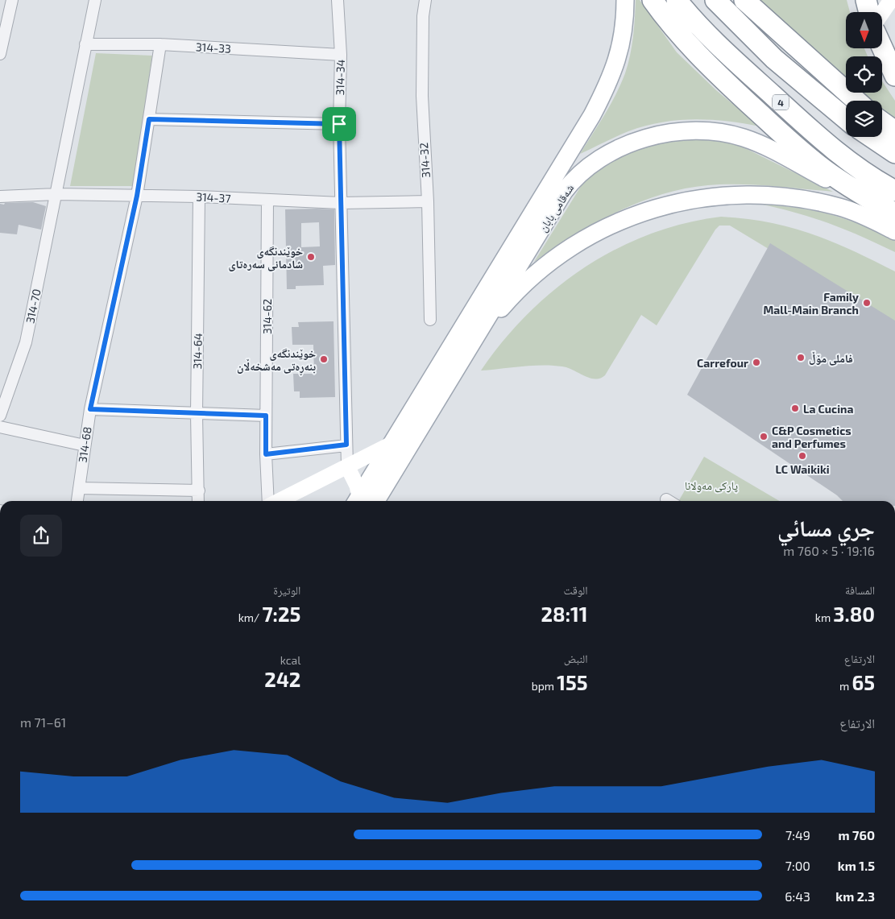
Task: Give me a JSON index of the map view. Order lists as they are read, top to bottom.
{
  "streets": {
    "highway": ["4"],
    "main road": ["شەقامی بابان"],
    "street": [
      "314-33",
      "314-34",
      "314-32",
      "314-37",
      "314-70",
      "314-62",
      "314-64",
      "314-68"
    ]
  },
  "crossings": [
    ["314-33", "314-34"],
    ["314-33", "314-70"],
    ["314-33", "314-68"],
    ["314-34", "314-37"],
    ["314-32", "314-37"],
    ["314-37", "314-70"],
    ["314-37", "314-62"],
    ["314-37", "314-64"],
    ["314-37", "314-68"]
  ],
  "parks": ["پارکی مەولانا"],
  "places": [
    "خوێندنگەی شادمانی سەرەتای",
    "Family Mall-Main Branch",
    "فاملی مۆڵ",
    "خوێندنگەی بنەڕەتی مەشخەڵان",
    "Carrefour",
    "La Cucina",
    "C&P Cosmetics and Perfumes",
    "LC Waikiki"
  ],
  "north": "bottom",
  "page": {
    "heading": ["جري مسائي", "19:16 · 5 × 760 m"],
    "stats": [
      ["المسافة", "3.80 km"],
      ["الوقت", "28:11"],
      ["الوتيرة", "7:25 /km"],
      ["الارتفاع", "65 m"],
      ["النبض", "155 bpm"],
      ["kcal", "242"]
    ],
    "chart": ["الارتفاع", "61–71 m"],
    "list": [
      {
        "name": "760 m",
        "note": "7:49"
      },
      {
        "name": "1.5 km",
        "note": "7:00"
      },
      {
        "name": "2.3 km",
        "note": "6:43"
      }
    ]
  }
}
